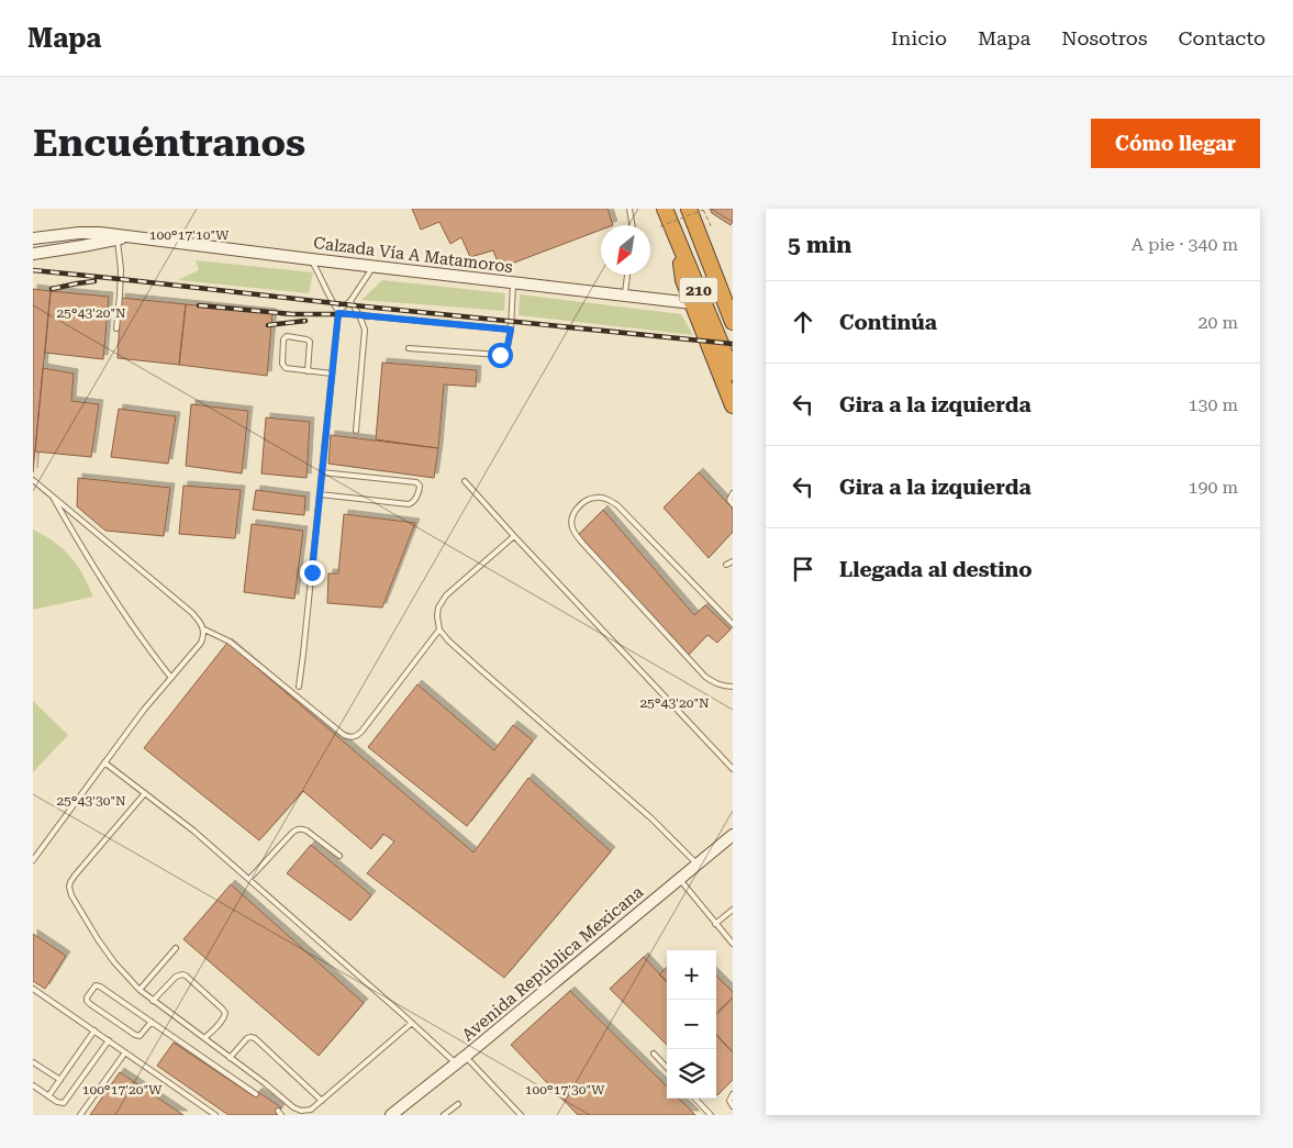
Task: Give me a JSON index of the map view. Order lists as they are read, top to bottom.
{
  "streets": {
    "highway": ["210"],
    "street": ["Calzada Vía A Matamoros", "Avenida República Mexicana"]
  },
  "north": "bottom left",
  "page": {
    "header": "Mapa",
    "nav": [
      "Inicio",
      "Mapa",
      "Nosotros",
      "Contacto"
    ],
    "buttons": "Cómo llegar",
    "title": "Encuéntranos",
    "heading": ["5 min", "A pie · 340 m"],
    "list": [
      ["Continúa", "20 m"],
      ["Gira a la izquierda", "130 m"],
      ["Gira a la izquierda", "190 m"],
      "Llegada al destino"
    ],
    "map_buttons": ["+", "−"]
  },
  "coordinates": [
    "100°17'10\"W",
    "25°43'20\"N",
    "25°43'30\"N",
    "100°17'20\"W",
    "100°17'30\"W"
  ]
}
